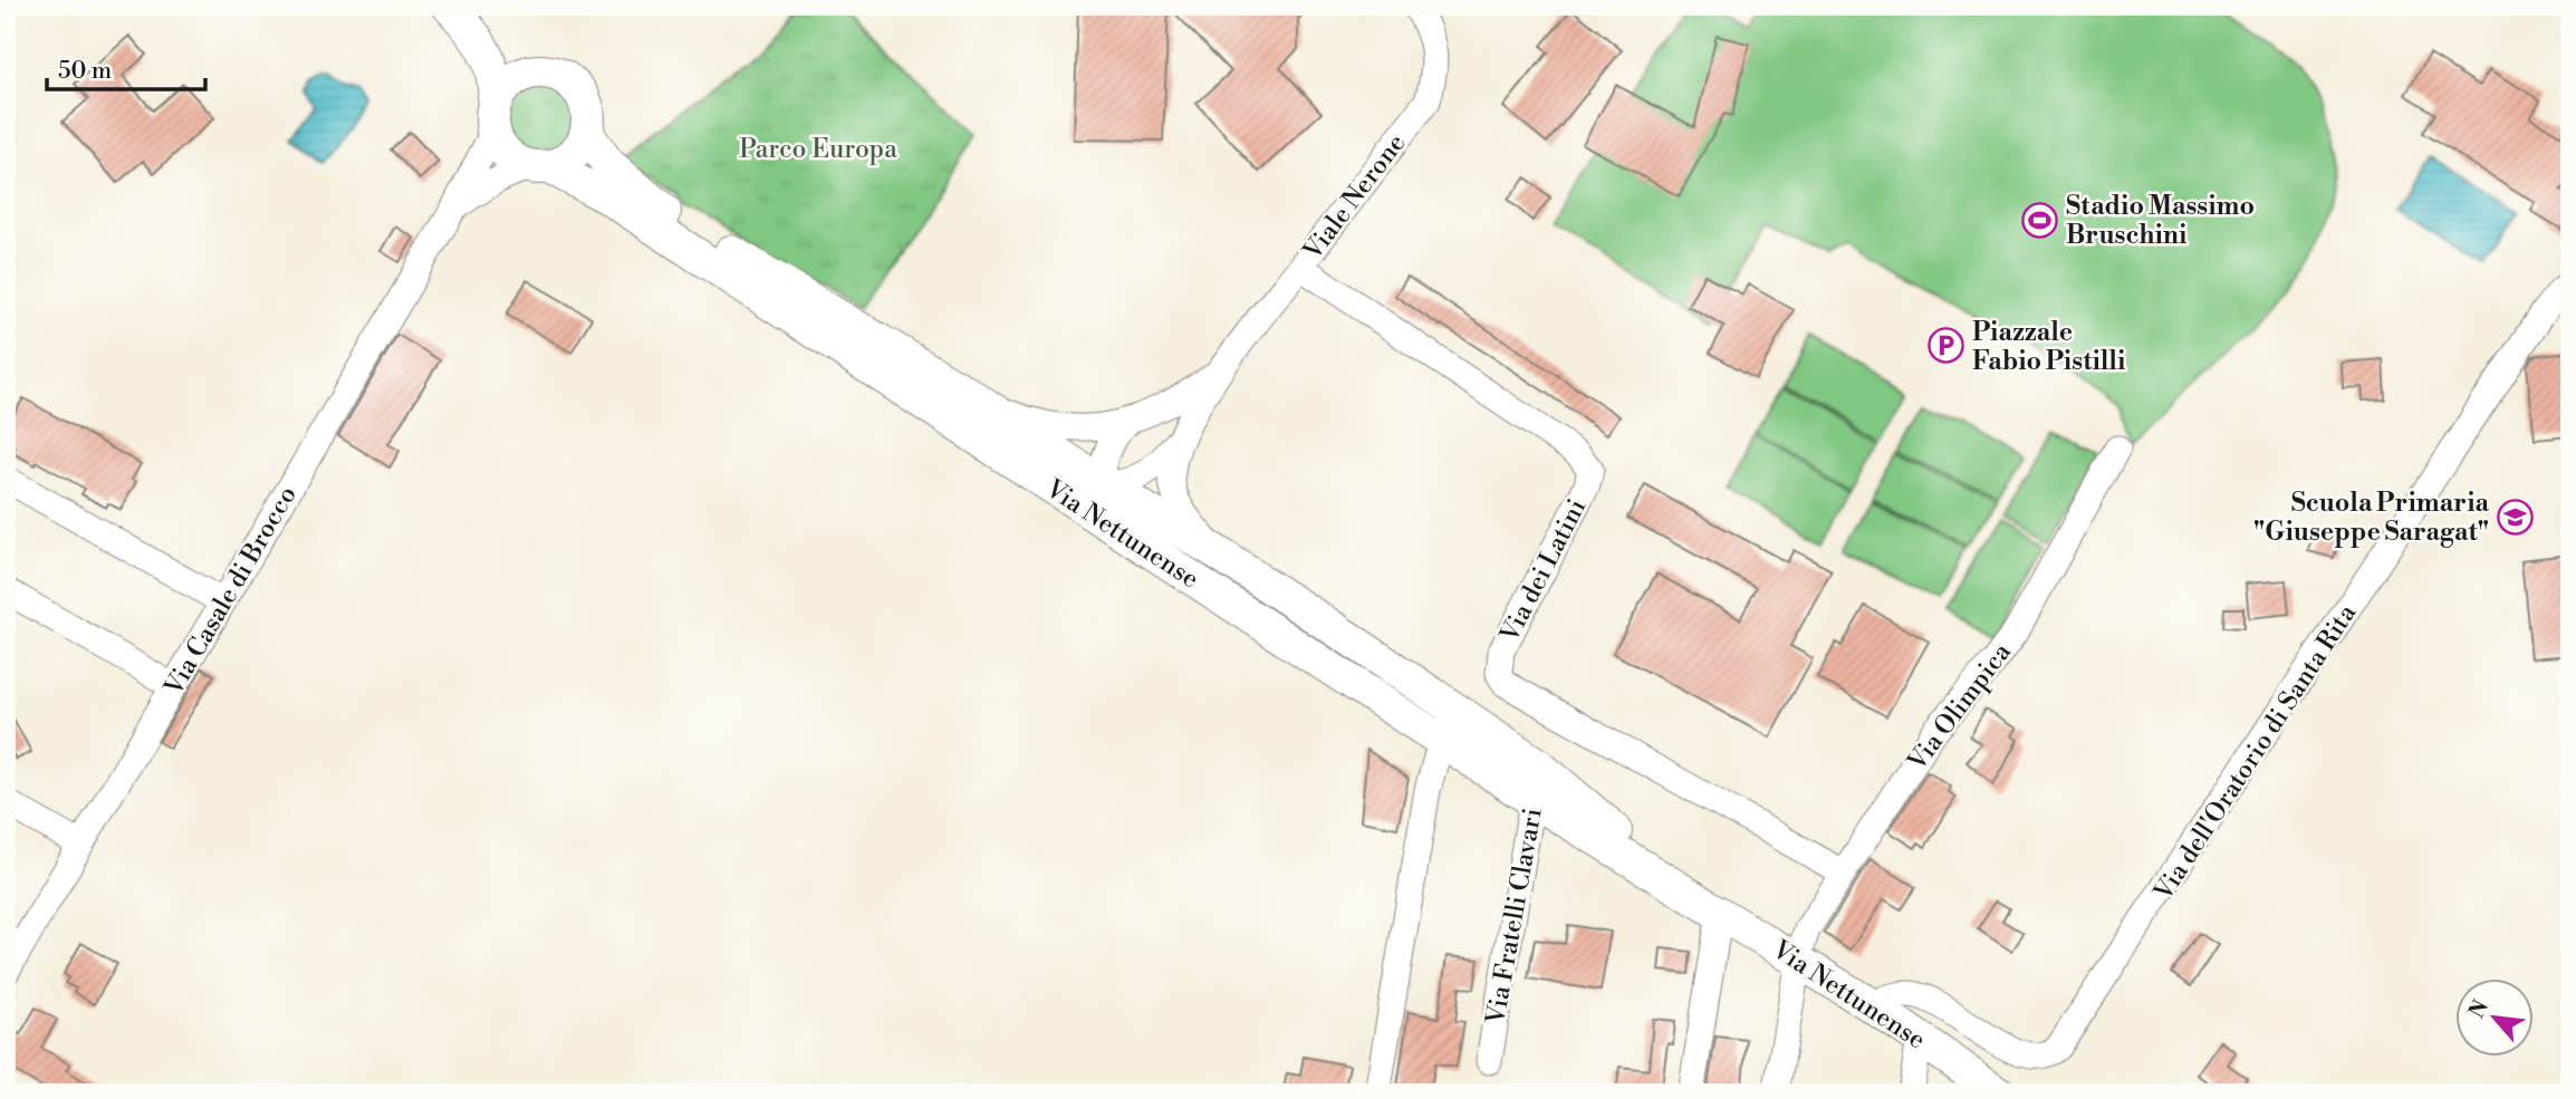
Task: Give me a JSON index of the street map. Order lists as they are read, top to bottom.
{
  "streets": {
    "main road": ["Via Nettunense"],
    "street": [
      "Viale Nerone",
      "Via dei Latini",
      "Via Casale di Brocco",
      "Via Olimpica",
      "Via dell'Oratorio di Santa Rita",
      "Via Fratelli Clavari"
    ]
  },
  "crossings": [
    ["Viale Nerone", "Via Nettunense"],
    ["Viale Nerone", "Via dei Latini"],
    ["Via Nettunense", "Via Casale di Brocco"],
    ["Via Nettunense", "Via Olimpica"],
    ["Via Nettunense", "Via dell'Oratorio di Santa Rita"],
    ["Via Nettunense", "Via Fratelli Clavari"],
    ["Via dei Latini", "Via Olimpica"]
  ],
  "parks": ["Parco Europa"],
  "places": {
    "sports": ["Stadio Massimo Bruschini"],
    "parking": ["Piazzale Fabio Pistilli"],
    "school or university": ["Scuola Primaria \"Giuseppe Saragat\""]
  },
  "scale_bar": "50 m",
  "north": "top left"
}
